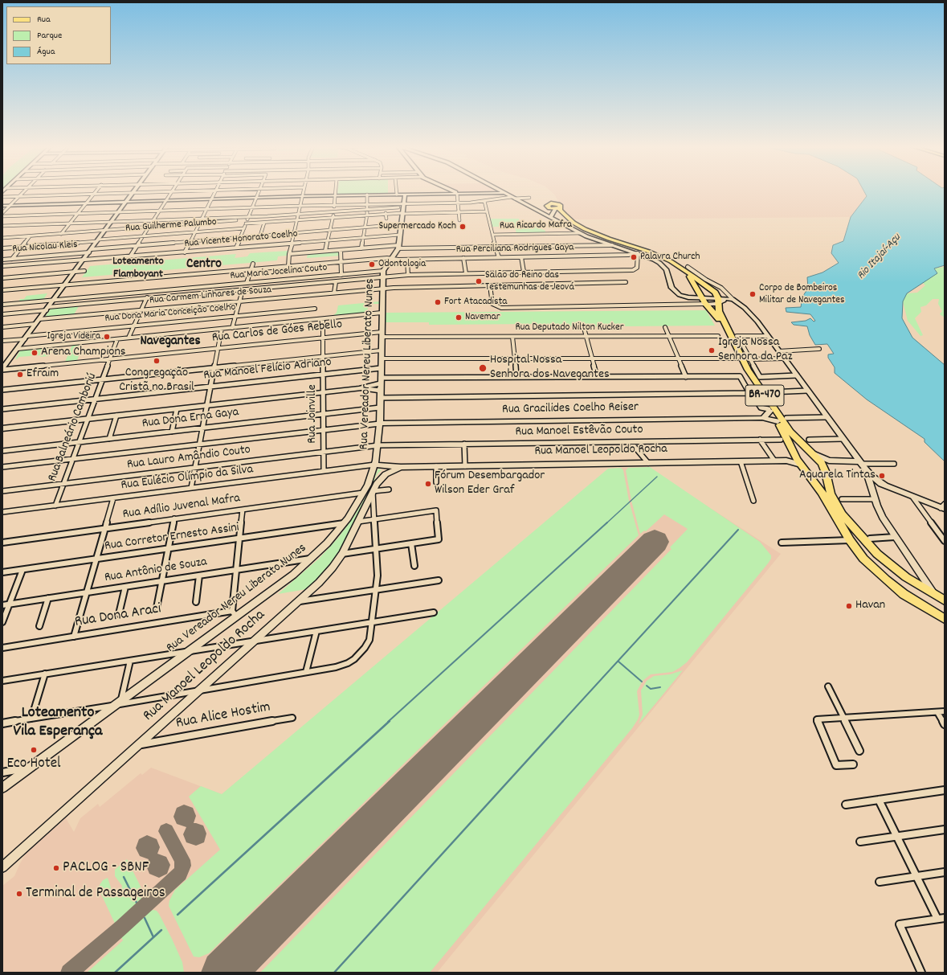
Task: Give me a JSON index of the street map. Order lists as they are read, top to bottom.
{
  "streets": {
    "highway": ["BR-470"],
    "main road": ["Rua Vereador Nereu Liberato Nunes", "Rua Gracilides Coelho Reiser", "Rua Manoel Leopoldo Rocha"],
    "street": [
      "Rua Guilherme Palumbo",
      "Rua Ricardo Mafra",
      "Rua Vicente Honorato Coelho",
      "Rua Nicolau Kleis",
      "Rua Perciliana Rodrigues Gaya",
      "Rua Maria Jocelina Couto",
      "Rua Carmem Linhares de Souza",
      "Rua Dona Maria Conceição Coelho",
      "Rua Deputado Nilton Kucker",
      "Rua Carlos de Góes Rebello",
      "Rua Manoel Felício Adriano",
      "Rua Joinville",
      "Rua Dona Erna Gaya",
      "Rua Balneário Camboriú",
      "Rua Manoel Estêvão Couto",
      "Rua Lauro Amândio Couto",
      "Rua Eulécio Olímpio da Silva",
      "Rua Adílio Juvenal Mafra",
      "Rua Corretor Ernesto Assini",
      "Rua Antônio de Souza",
      "Rua Dona Araci",
      "Rua Alice Hostim"
    ]
  },
  "crossings": [
    ["Rua Vicente Honorato Coelho", "Rua Vereador Nereu Liberato Nunes"],
    ["Rua Nicolau Kleis", "Rua Vereador Nereu Liberato Nunes"],
    ["Rua Perciliana Rodrigues Gaya", "Rua Vereador Nereu Liberato Nunes"],
    ["Rua Maria Jocelina Couto", "Rua Vereador Nereu Liberato Nunes"],
    ["Rua Carmem Linhares de Souza", "Rua Vereador Nereu Liberato Nunes"],
    ["Rua Deputado Nilton Kucker", "Rua Carlos de Góes Rebello"],
    ["Rua Deputado Nilton Kucker", "Rua Vereador Nereu Liberato Nunes"],
    ["Rua Carlos de Góes Rebello", "Rua Vereador Nereu Liberato Nunes"],
    ["Rua Carlos de Góes Rebello", "Rua Joinville"],
    ["Rua Carlos de Góes Rebello", "Rua Balneário Camboriú"],
    ["Rua Vereador Nereu Liberato Nunes", "Rua Manoel Felício Adriano"],
    ["Rua Vereador Nereu Liberato Nunes", "Rua Gracilides Coelho Reiser"],
    ["Rua Vereador Nereu Liberato Nunes", "Rua Dona Erna Gaya"],
    ["Rua Vereador Nereu Liberato Nunes", "Rua Manoel Estêvão Couto"],
    ["Rua Vereador Nereu Liberato Nunes", "Rua Manoel Leopoldo Rocha"],
    ["Rua Vereador Nereu Liberato Nunes", "Rua Lauro Amândio Couto"],
    ["Rua Vereador Nereu Liberato Nunes", "Rua Eulécio Olímpio da Silva"],
    ["Rua Vereador Nereu Liberato Nunes", "Rua Adílio Juvenal Mafra"],
    ["Rua Vereador Nereu Liberato Nunes", "Rua Corretor Ernesto Assini"],
    ["Rua Vereador Nereu Liberato Nunes", "Rua Antônio de Souza"],
    ["Rua Vereador Nereu Liberato Nunes", "Rua Dona Araci"],
    ["Rua Manoel Felício Adriano", "Rua Joinville"],
    ["Rua Manoel Felício Adriano", "Rua Balneário Camboriú"],
    ["BR-470", "Rua Gracilides Coelho Reiser"],
    ["BR-470", "Rua Manoel Leopoldo Rocha"],
    ["Rua Joinville", "Rua Dona Erna Gaya"],
    ["Rua Joinville", "Rua Lauro Amândio Couto"],
    ["Rua Joinville", "Rua Eulécio Olímpio da Silva"],
    ["Rua Dona Erna Gaya", "Rua Balneário Camboriú"],
    ["Rua Balneário Camboriú", "Rua Lauro Amândio Couto"],
    ["Rua Balneário Camboriú", "Rua Eulécio Olímpio da Silva"],
    ["Rua Manoel Estêvão Couto", "Rua Lauro Amândio Couto"],
    ["Rua Manoel Leopoldo Rocha", "Rua Eulécio Olímpio da Silva"],
    ["Rua Manoel Leopoldo Rocha", "Rua Alice Hostim"]
  ],
  "districts": [
    "Loteamento Flamboyant",
    "Centro",
    "Navegantes",
    "Loteamento Vila Esperança"
  ],
  "water": ["Rio Itajaí-Açu"],
  "places": [
    "Supermercado Koch",
    "Palavra Church",
    "Odontologia",
    "Salão do Reino das Testemunhas de Jeová",
    "Corpo de Bombeiros Militar de Navegantes",
    "Fort Atacadista",
    "Navemar",
    "Igreja Videira",
    "Igreja Nossa Senhora da Paz",
    "Arena Champions",
    "Congregação Cristã no Brasil",
    "Hospital Nossa Senhora dos Navegantes",
    "Efraim",
    "Aquarela Tintas",
    "Fórum Desembargador Wilson Eder Graf",
    "Havan",
    "Eco Hotel",
    "PACLOG - SBNF",
    "Terminal de Passageiros"
  ],
  "legend": ["Rua", "Parque", "Água"]
}
